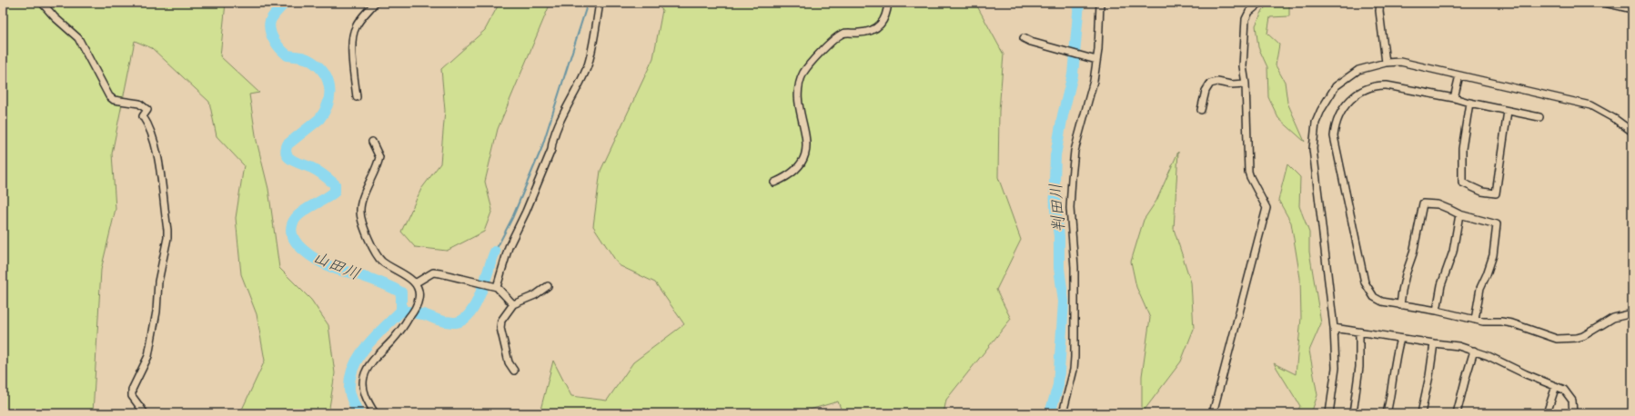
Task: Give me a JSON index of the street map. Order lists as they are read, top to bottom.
{
  "water": ["判田川", "山田川"]
}
